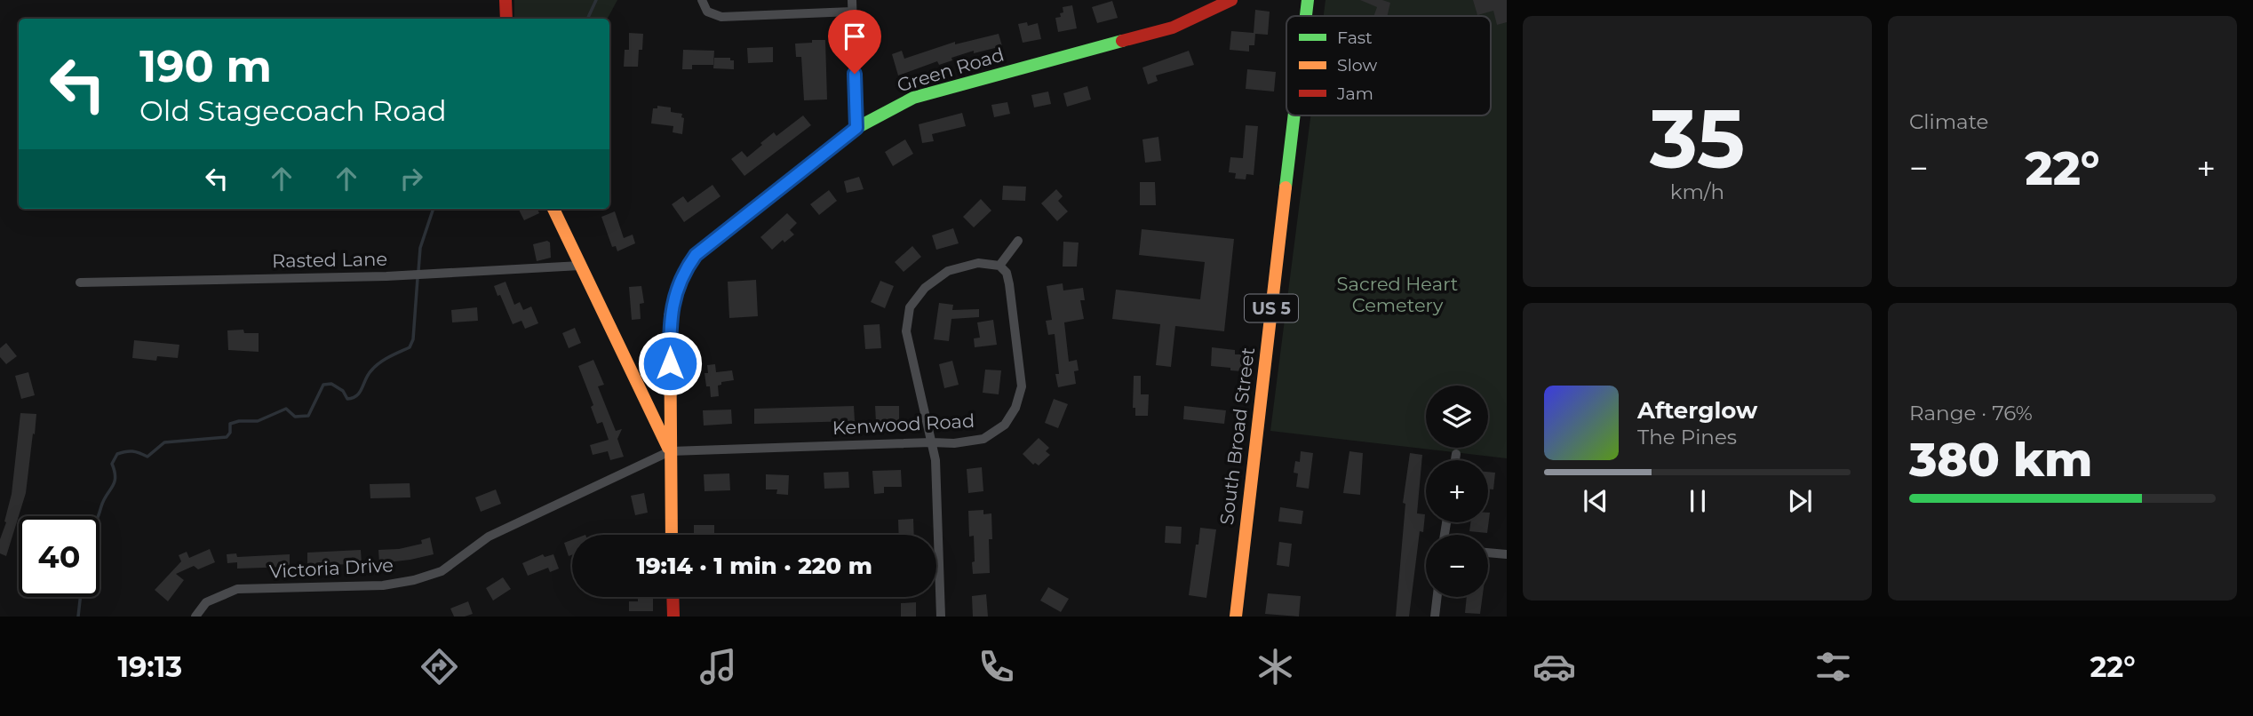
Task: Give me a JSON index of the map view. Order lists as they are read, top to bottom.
{
  "streets": {
    "street": [
      "Green Road",
      "Rasted Lane",
      "US 5",
      "Kenwood Road",
      "South Broad Street",
      "Victoria Drive"
    ]
  },
  "crossings": [
    ["Green Road", "Kenwood Road"],
    ["Green Road", "Victoria Drive"],
    ["Kenwood Road", "Victoria Drive"]
  ],
  "parks": ["Sacred Heart Cemetery"],
  "legend": ["Fast", "Slow", "Jam"],
  "page": {
    "tile": [
      ["35", "km/h"],
      "Climate",
      ["Range · 76%", "380 km"]
    ],
    "turn": ["190 m", "Old Stagecoach Road"],
    "heat": ["−", "22°", "+"],
    "map_buttons": ["+", "−"],
    "song": ["Afterglow", "The Pines"],
    "limit": "40",
    "trip": "19:14 · 1 min · 220 m",
    "tabs": ["19:13", "22°"]
  }
}
